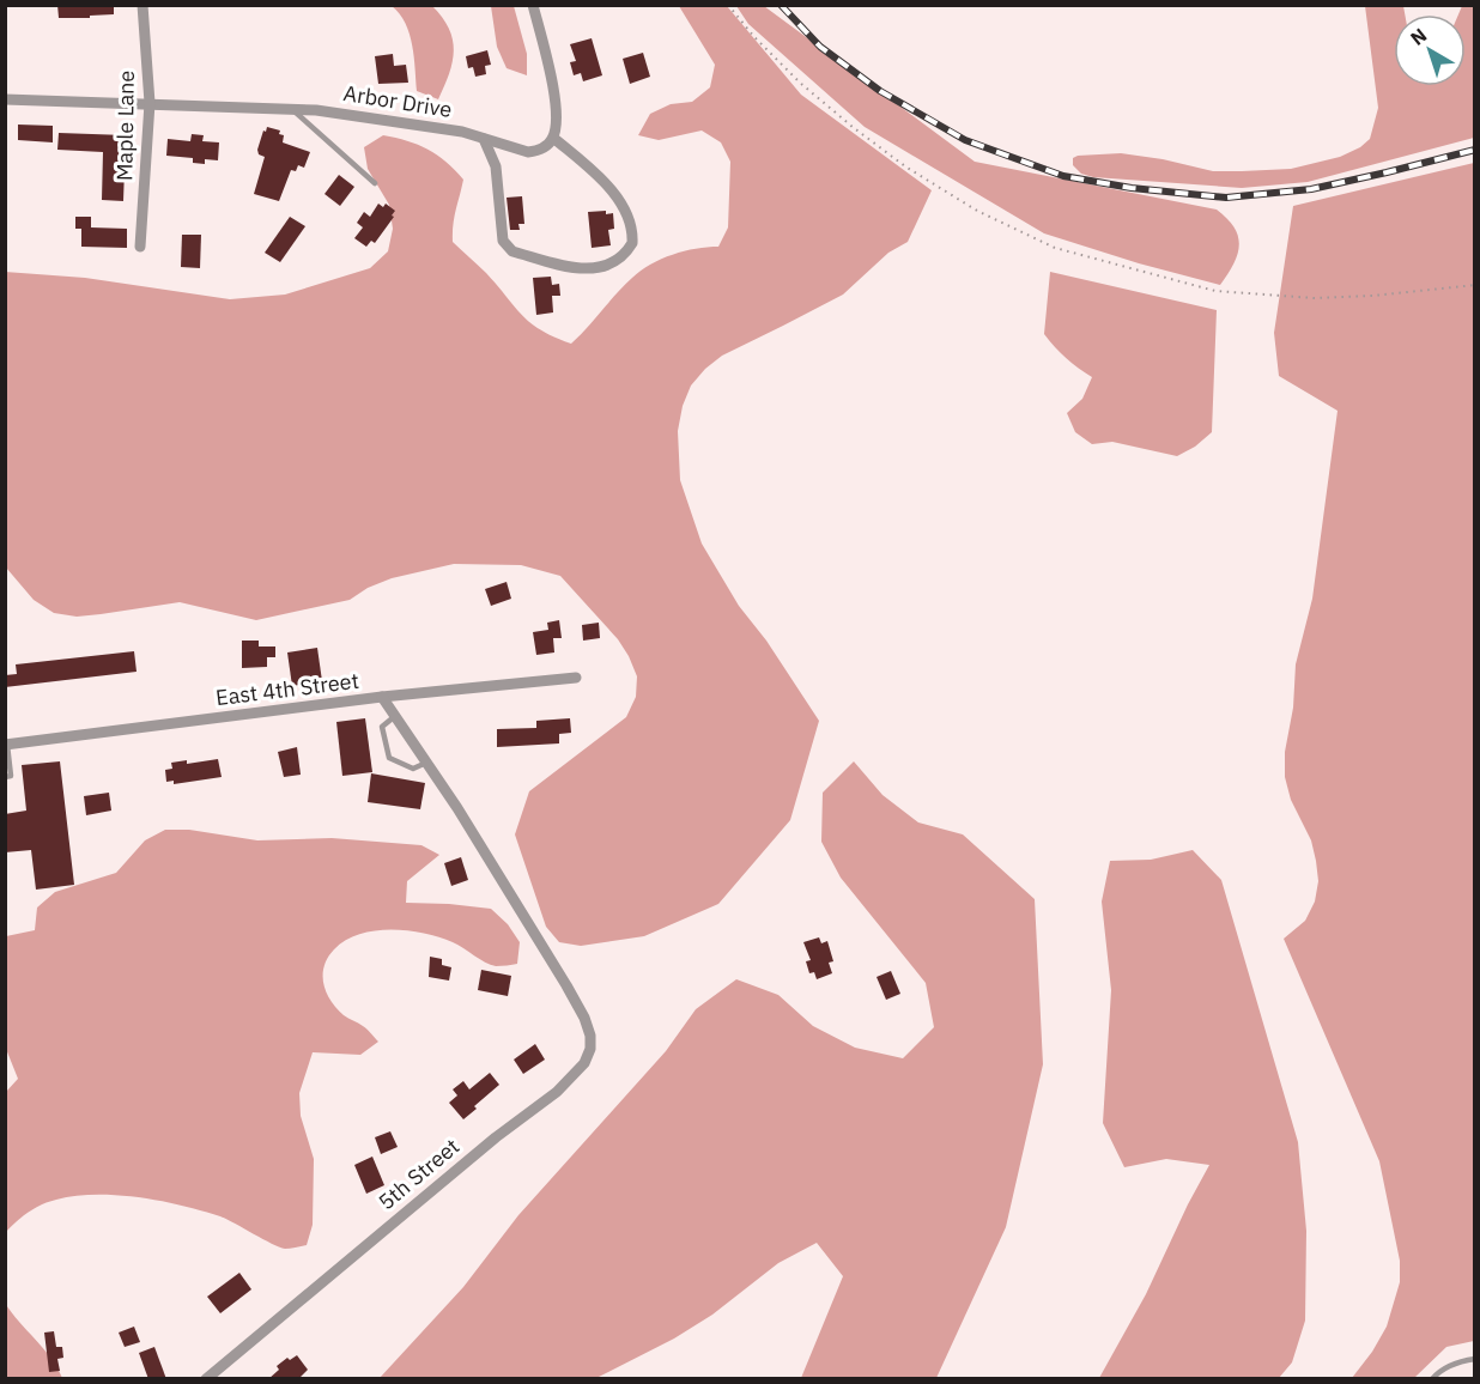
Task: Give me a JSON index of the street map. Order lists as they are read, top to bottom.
{
  "streets": {
    "street": [
      "Arbor Drive",
      "Maple Lane",
      "East 4th Street",
      "5th Street"
    ]
  },
  "crossings": [
    ["Arbor Drive", "Maple Lane"],
    ["East 4th Street", "5th Street"]
  ],
  "north": "top left"
}
